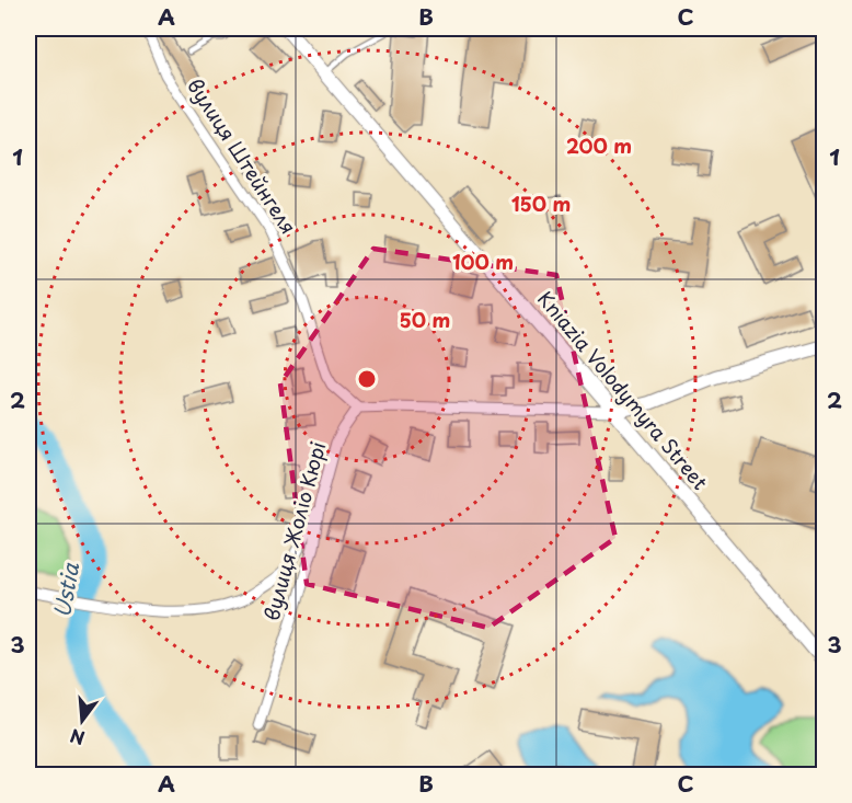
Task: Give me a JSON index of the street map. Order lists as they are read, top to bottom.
{
  "streets": {
    "main road": ["Kniazia Volodymyra Street"],
    "street": ["вулиця Штейнгеля", "вулиця Жоліо Кюрі"]
  },
  "crossings": [
    ["вулиця Штейнгеля", "вулиця Жоліо Кюрі"]
  ],
  "water": ["Ustia"],
  "north": "bottom",
  "grid": {
    "columns": ["A", "B", "C"],
    "rows": ["1", "2", "3"]
  },
  "rings": [
    "200 m",
    "150 m",
    "100 m",
    "50 m"
  ]
}
